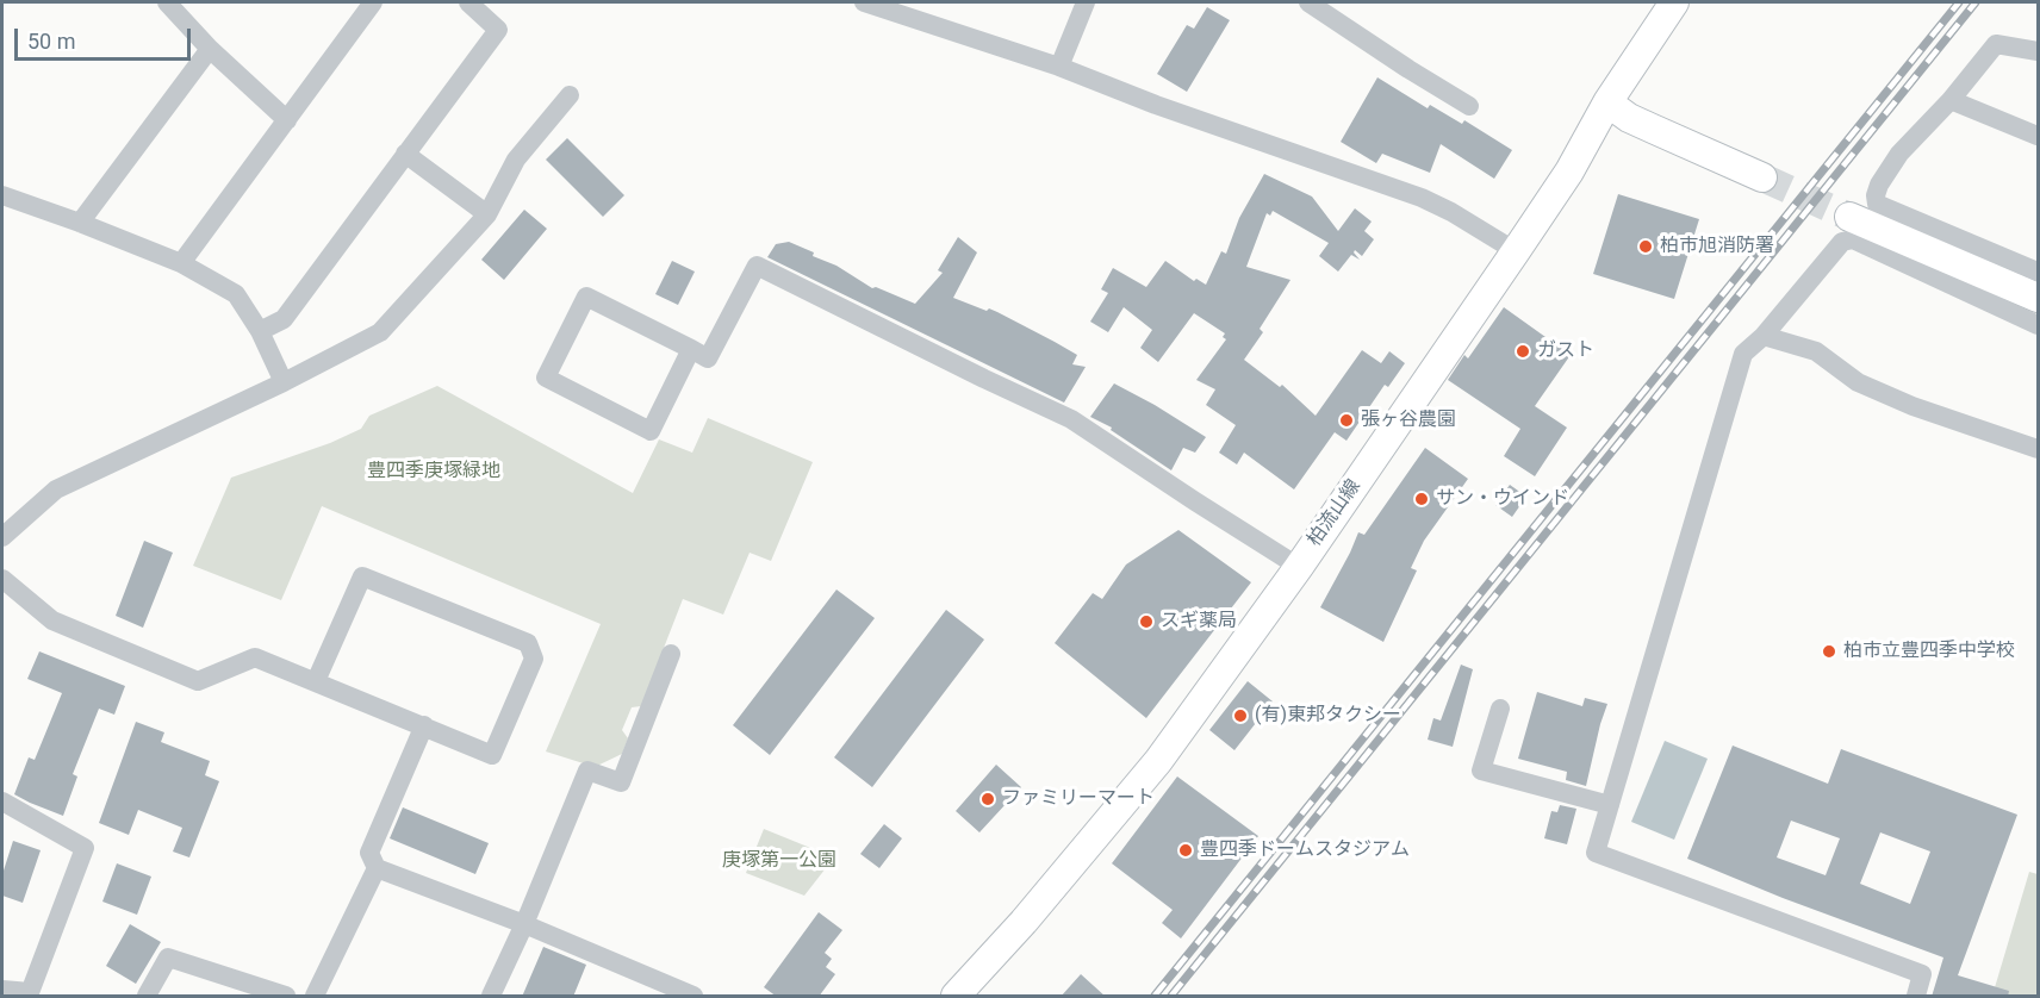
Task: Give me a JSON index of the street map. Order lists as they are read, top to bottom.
{
  "streets": {
    "main road": ["柏流山線"]
  },
  "parks": ["豊四季庚塚緑地", "庚塚第一公園"],
  "places": [
    "柏市旭消防署",
    "ガスト",
    "張ヶ谷農園",
    "サン・ウインド",
    "スギ薬局",
    "柏市立豊四季中学校",
    "(有)東邦タクシー",
    "ファミリーマート",
    "豊四季ドームスタジアム"
  ],
  "scale_bar": "50 m"
}
